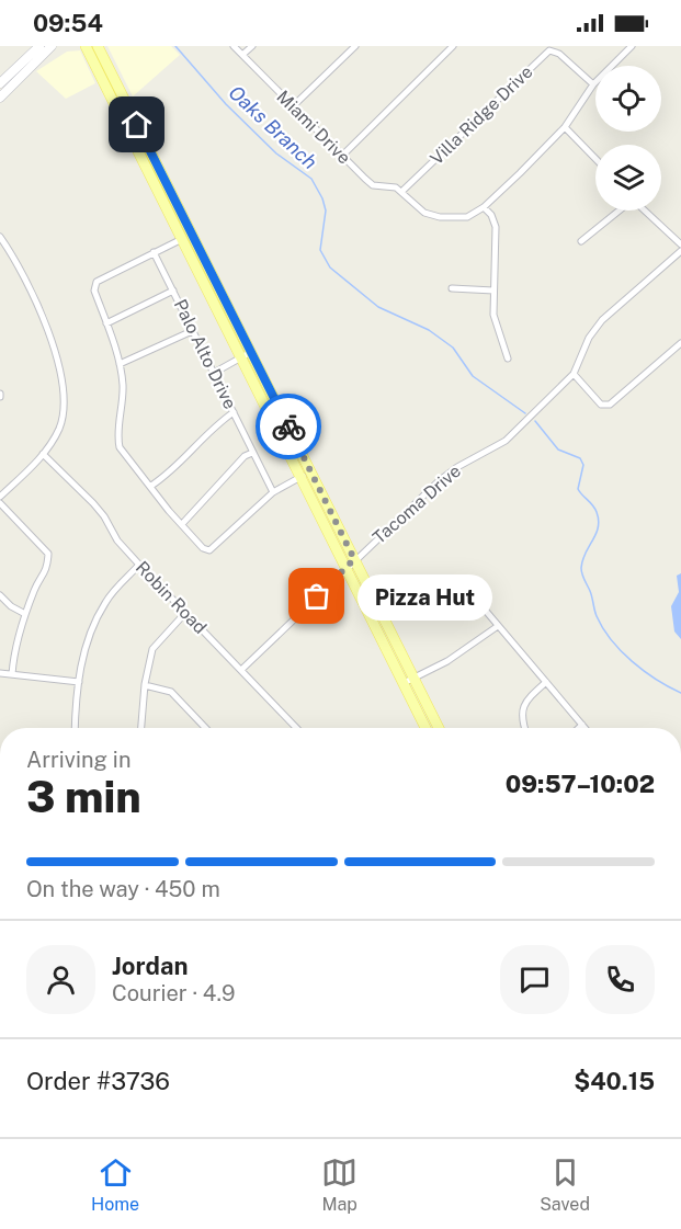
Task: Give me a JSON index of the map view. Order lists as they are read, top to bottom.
{
  "streets": {
    "street": [
      "Villa Ridge Drive",
      "Miami Drive",
      "Palo Alto Drive",
      "Tacoma Drive",
      "Robin Road"
    ]
  },
  "crossings": [
    ["Villa Ridge Drive", "Miami Drive"],
    ["Tacoma Drive", "Robin Road"]
  ],
  "water": ["Oaks Branch"],
  "places": ["Pizza Hut"],
  "page": {
    "status": "09:54",
    "bubble": "Pizza Hut",
    "heading": ["3 min", "Arriving in", "09:57–10:02"],
    "panel": [
      "Jordan",
      "Courier · 4.9",
      "Order #3736",
      "$40.15"
    ],
    "bar": "On the way · 450 m",
    "tabs": ["Home", "Map", "Saved"]
  }
}
